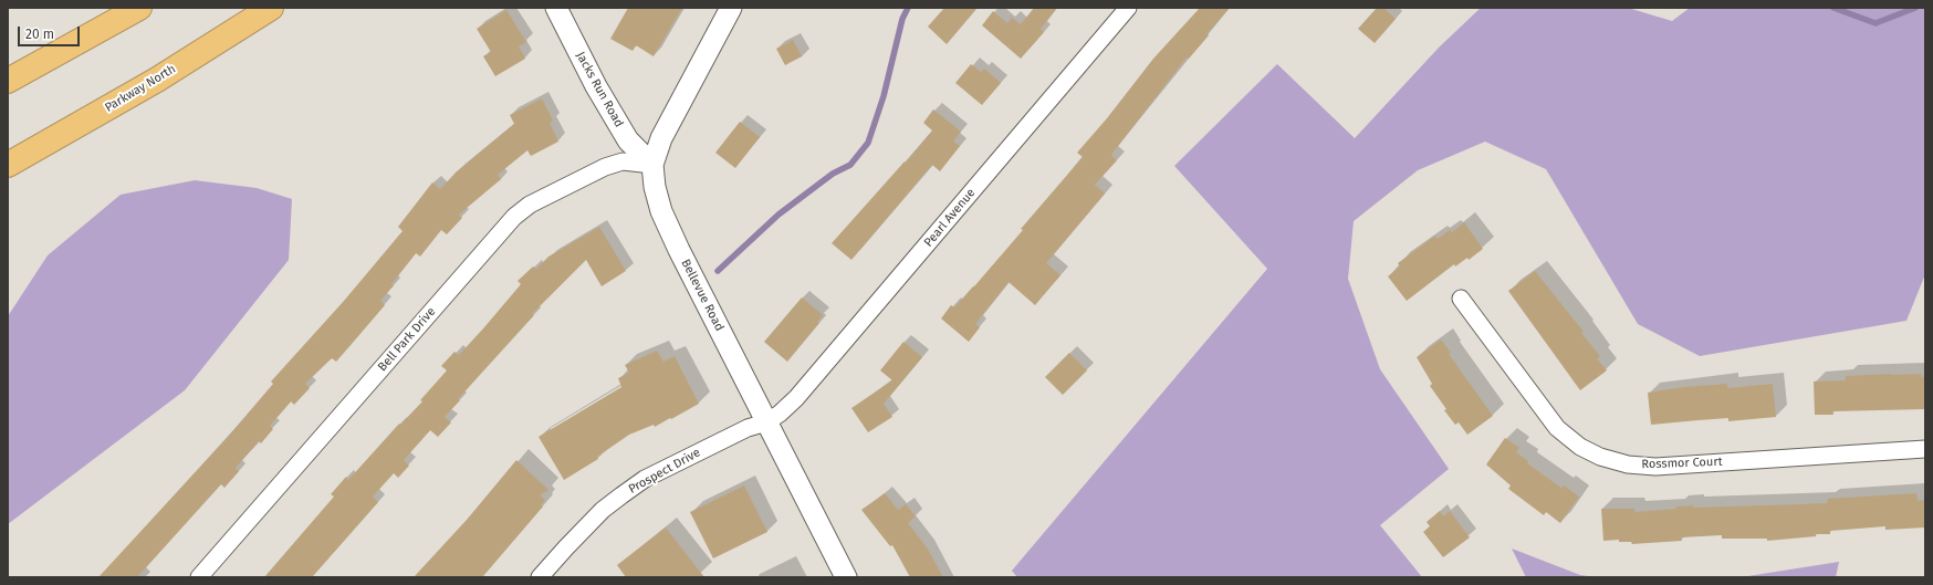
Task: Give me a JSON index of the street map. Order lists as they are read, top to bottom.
{
  "streets": {
    "highway": ["Parkway North"],
    "street": [
      "Jacks Run Road",
      "Pearl Avenue",
      "Bellevue Road",
      "Bell Park Drive",
      "Rossmor Court",
      "Prospect Drive"
    ]
  },
  "crossings": [
    ["Jacks Run Road", "Bellevue Road"],
    ["Jacks Run Road", "Bell Park Drive"],
    ["Pearl Avenue", "Bellevue Road"],
    ["Pearl Avenue", "Prospect Drive"],
    ["Bellevue Road", "Bell Park Drive"],
    ["Bellevue Road", "Prospect Drive"]
  ],
  "scale_bar": "20 m"
}
